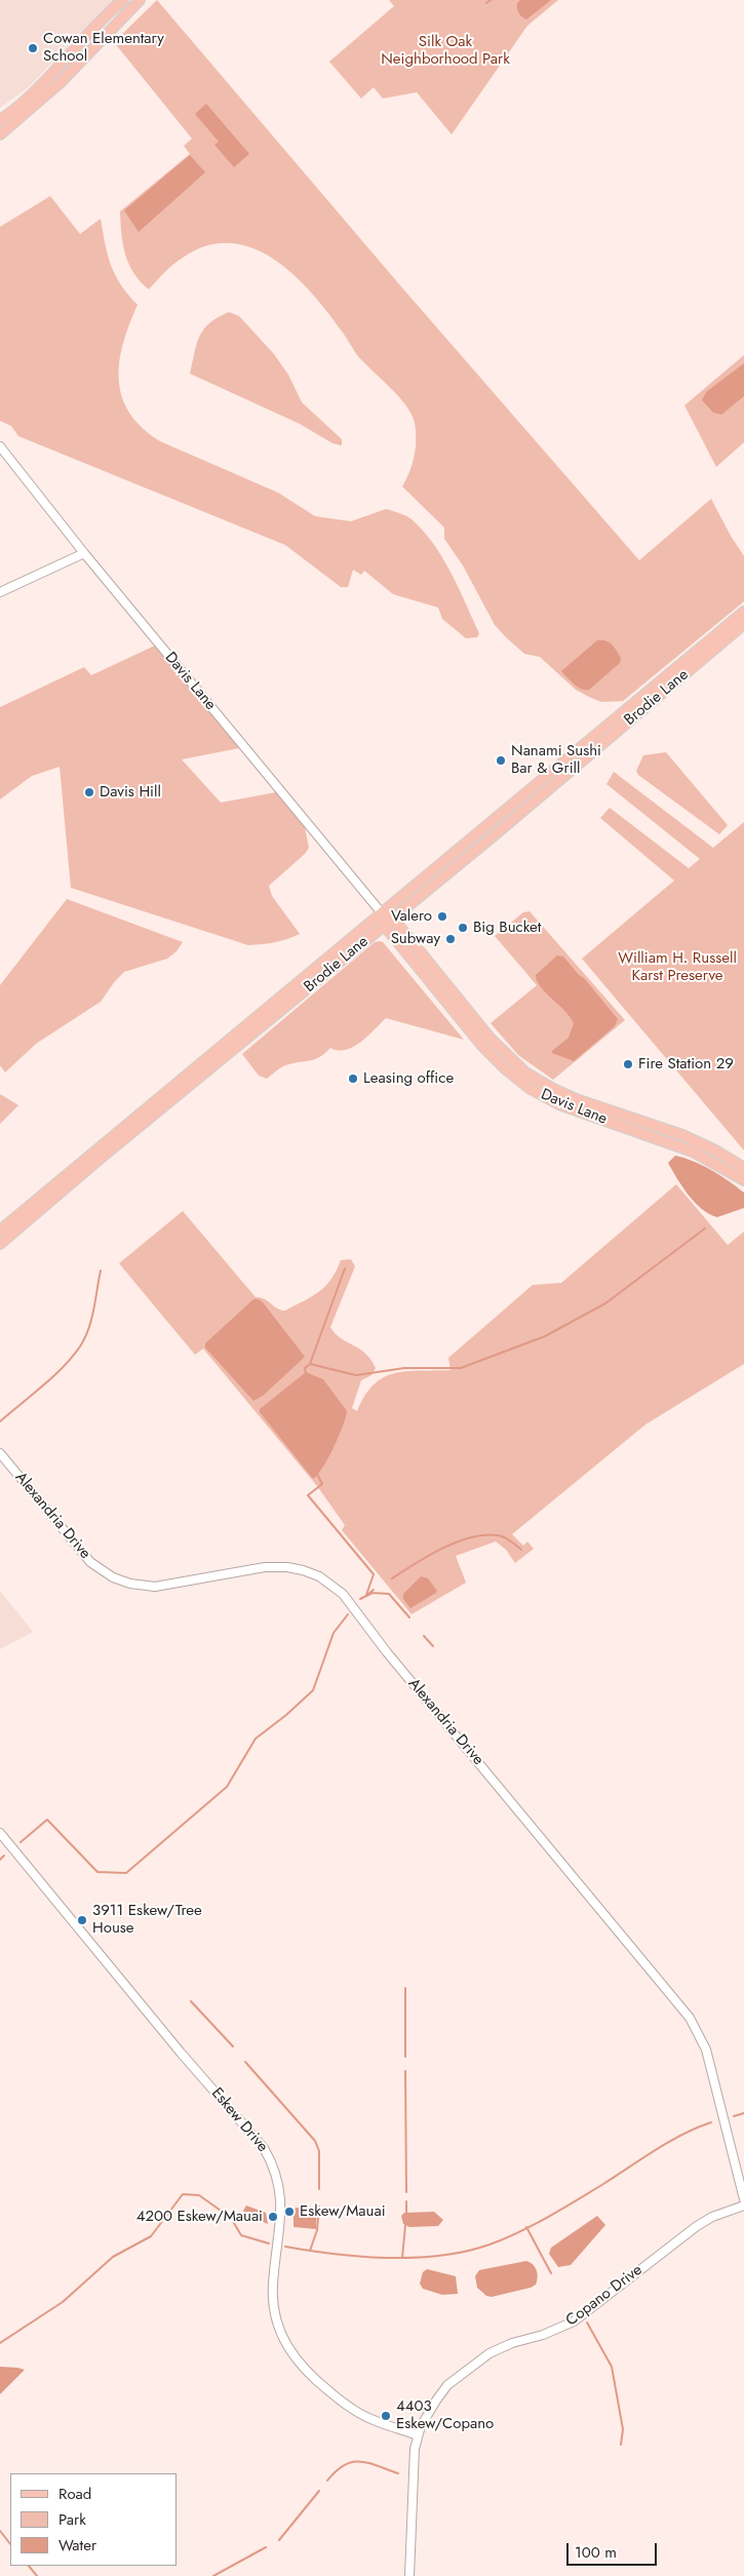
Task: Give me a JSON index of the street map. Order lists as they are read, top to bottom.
{
  "streets": {
    "main road": ["Davis Lane", "Brodie Lane"],
    "street": ["Alexandria Drive", "Eskew Drive", "Copano Drive"]
  },
  "crossings": [
    ["Davis Lane", "Brodie Lane"],
    ["Eskew Drive", "Copano Drive"]
  ],
  "parks": ["Silk Oak Neighborhood Park", "William H. Russell Karst Preserve"],
  "places": [
    "Cowan Elementary School",
    "Nanami Sushi Bar & Grill",
    "Davis Hill",
    "Valero",
    "Big Bucket",
    "Subway",
    "Fire Station 29",
    "Leasing office",
    "3911 Eskew/Tree House",
    "Eskew/Mauai",
    "4200 Eskew/Mauai",
    "4403 Eskew/Copano"
  ],
  "legend": ["Road", "Park", "Water"],
  "scale_bar": "100 m"
}
